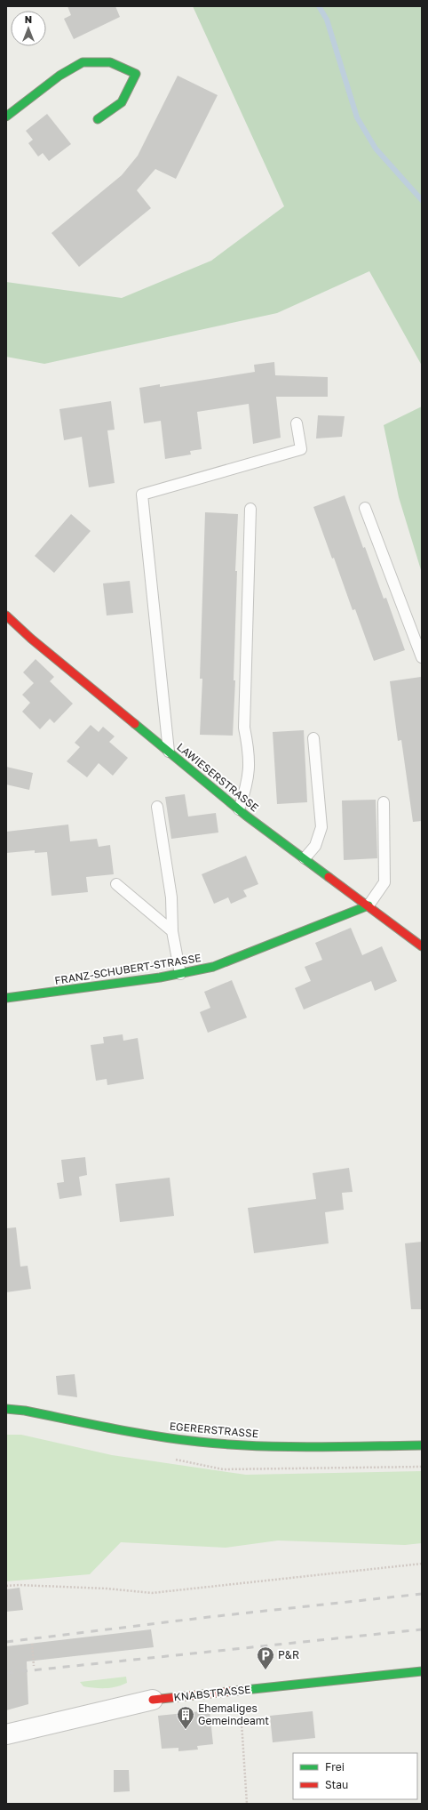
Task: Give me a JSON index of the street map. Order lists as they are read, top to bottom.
{
  "streets": {
    "street": [
      "LAWIESERSTRASSE",
      "FRANZ-SCHUBERT-STRASSE",
      "EGERERSTRASSE",
      "KNABSTRASSE"
    ]
  },
  "crossings": [
    ["LAWIESERSTRASSE", "FRANZ-SCHUBERT-STRASSE"]
  ],
  "places": {
    "parking": ["P&R"],
    "building": ["Ehemaliges Gemeindeamt"]
  },
  "legend": ["Frei", "Stau"],
  "north": "top"
}
